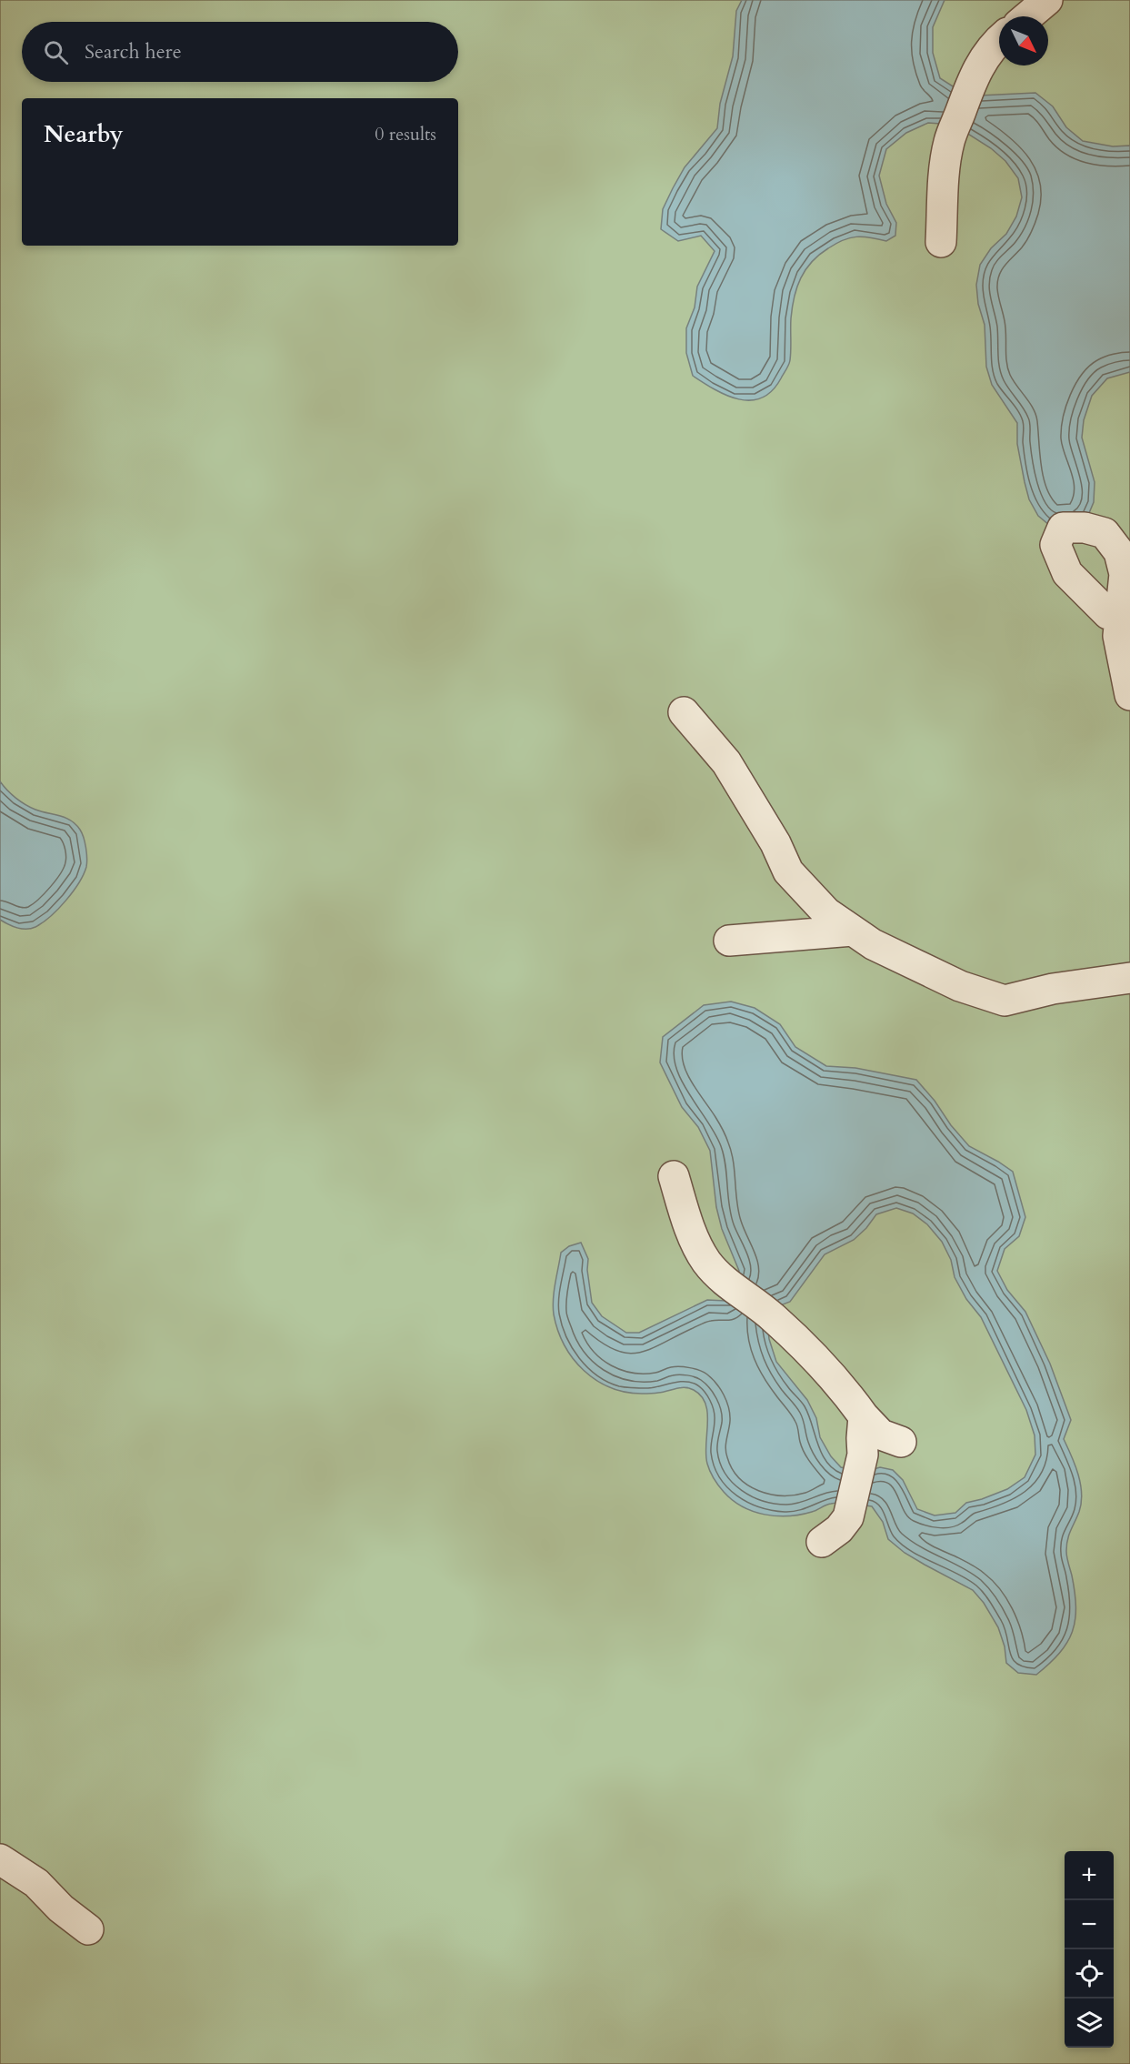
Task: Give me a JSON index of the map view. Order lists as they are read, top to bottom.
{
  "north": "bottom right",
  "page": {
    "search": "Search here",
    "heading": ["Nearby", "0 results"],
    "map_buttons": ["+", "−"]
  }
}
